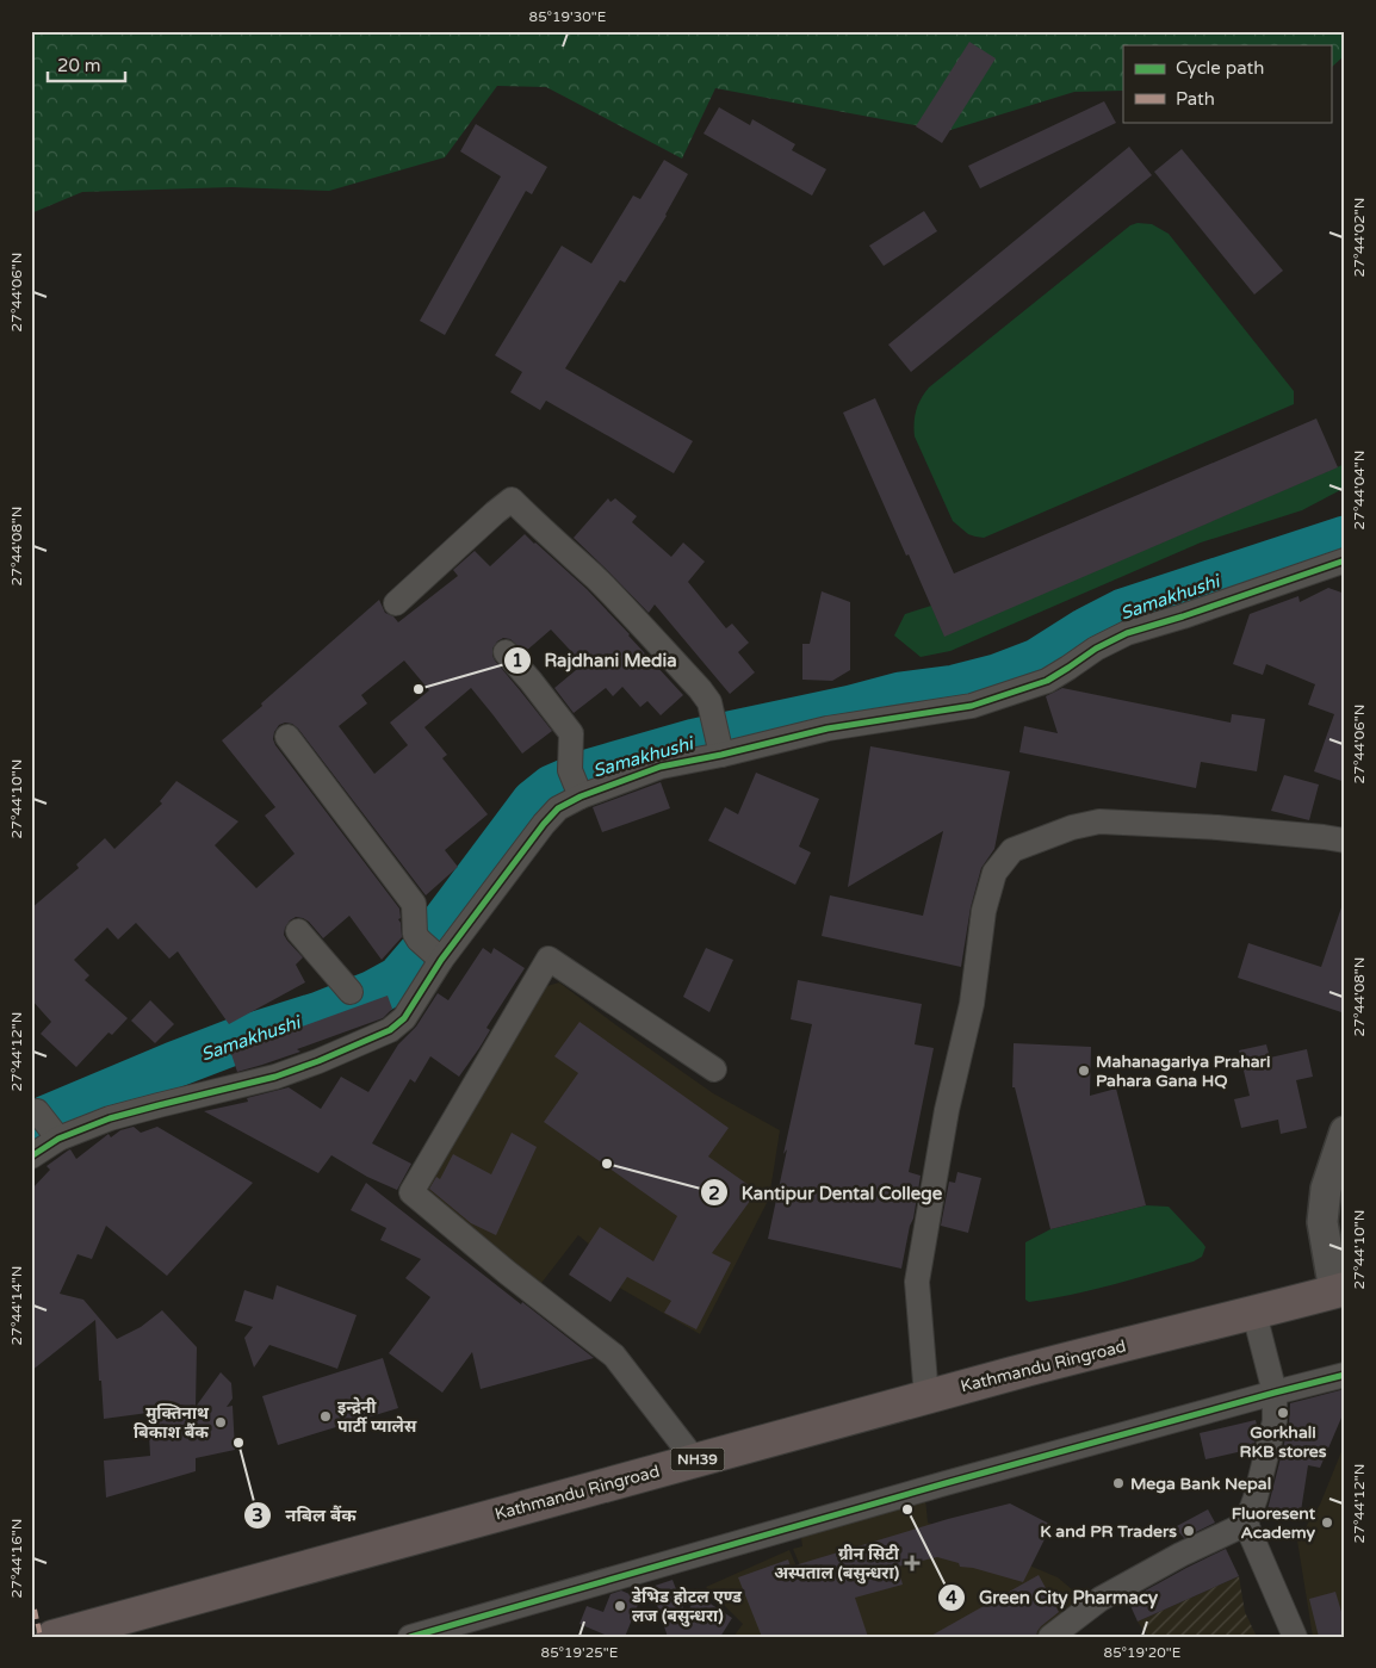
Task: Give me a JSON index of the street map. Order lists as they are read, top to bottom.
{
  "streets": {
    "highway": ["Kathmandu Ringroad", "NH39"]
  },
  "water": ["Samakhushi"],
  "places": {
    "other": [
      "Rajdhani Media",
      "Mahanagariya Prahari Pahara Gana HQ",
      "Kantipur Dental College",
      "Gorkhali RKB stores",
      "इन्द्रेनी पार्टी प्यालेस",
      "मुक्तिनाथ बिकाश बैंक",
      "नबिल बैंक",
      "Mega Bank Nepal",
      "Green City Pharmacy",
      "Fluoresent Academy",
      "K and PR Traders",
      "डेभिड होटल एण्ड लज (बसुन्धरा)"
    ],
    "health": ["ग्रीन सिटी अस्पताल (बसुन्धरा)"]
  },
  "legend": ["Cycle path", "Path"],
  "scale_bar": "20 m",
  "coordinates": [
    "85°19'30\"E",
    "27°44'02\"N",
    "27°44'06\"N",
    "27°44'04\"N",
    "27°44'08\"N",
    "27°44'10\"N",
    "27°44'12\"N",
    "27°44'14\"N",
    "27°44'16\"N",
    "85°19'25\"E",
    "85°19'20\"E"
  ]
}
